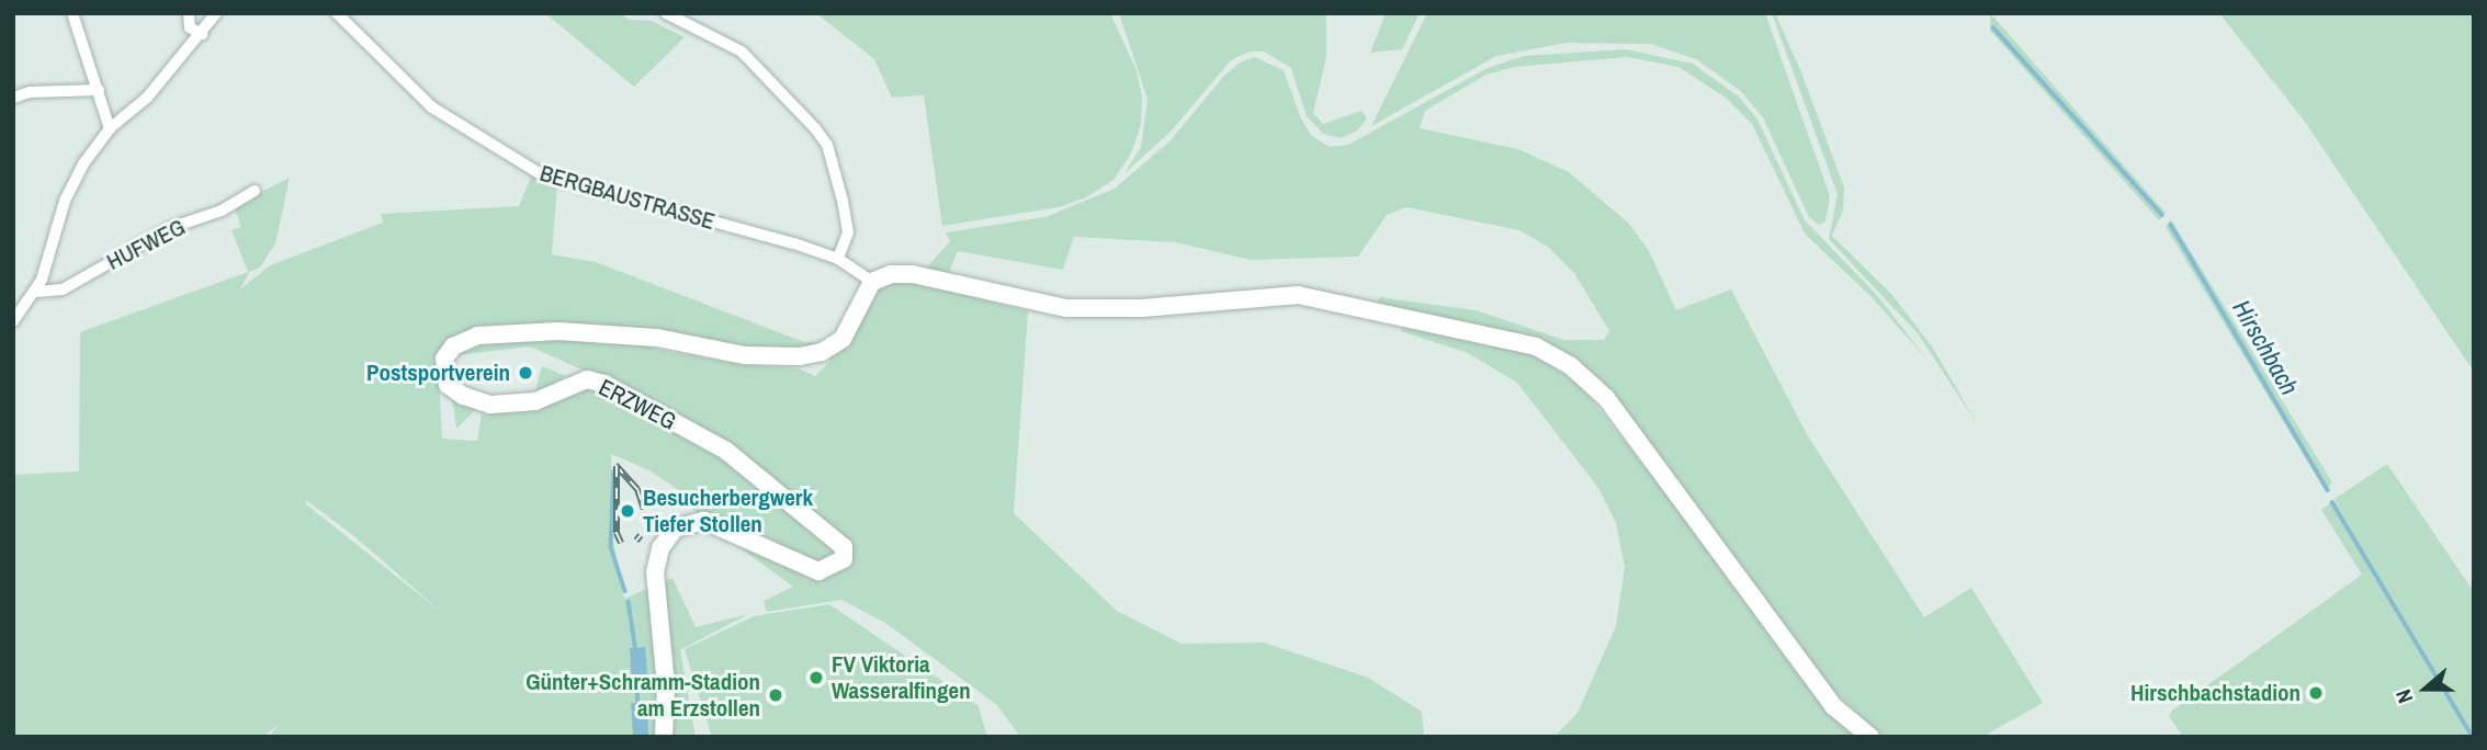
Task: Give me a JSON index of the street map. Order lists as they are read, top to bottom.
{
  "streets": {
    "street": ["BERGBAUSTRASSE", "HUFWEG", "ERZWEG"]
  },
  "crossings": [
    ["BERGBAUSTRASSE", "ERZWEG"]
  ],
  "water": ["Hirschbach"],
  "places": [
    "Postsportverein",
    "Besucherbergwerk Tiefer Stollen",
    "FV Viktoria Wasseralfingen",
    "Hirschbachstadion",
    "Günter+Schramm-Stadion am Erzstollen"
  ],
  "north": "left"
}
